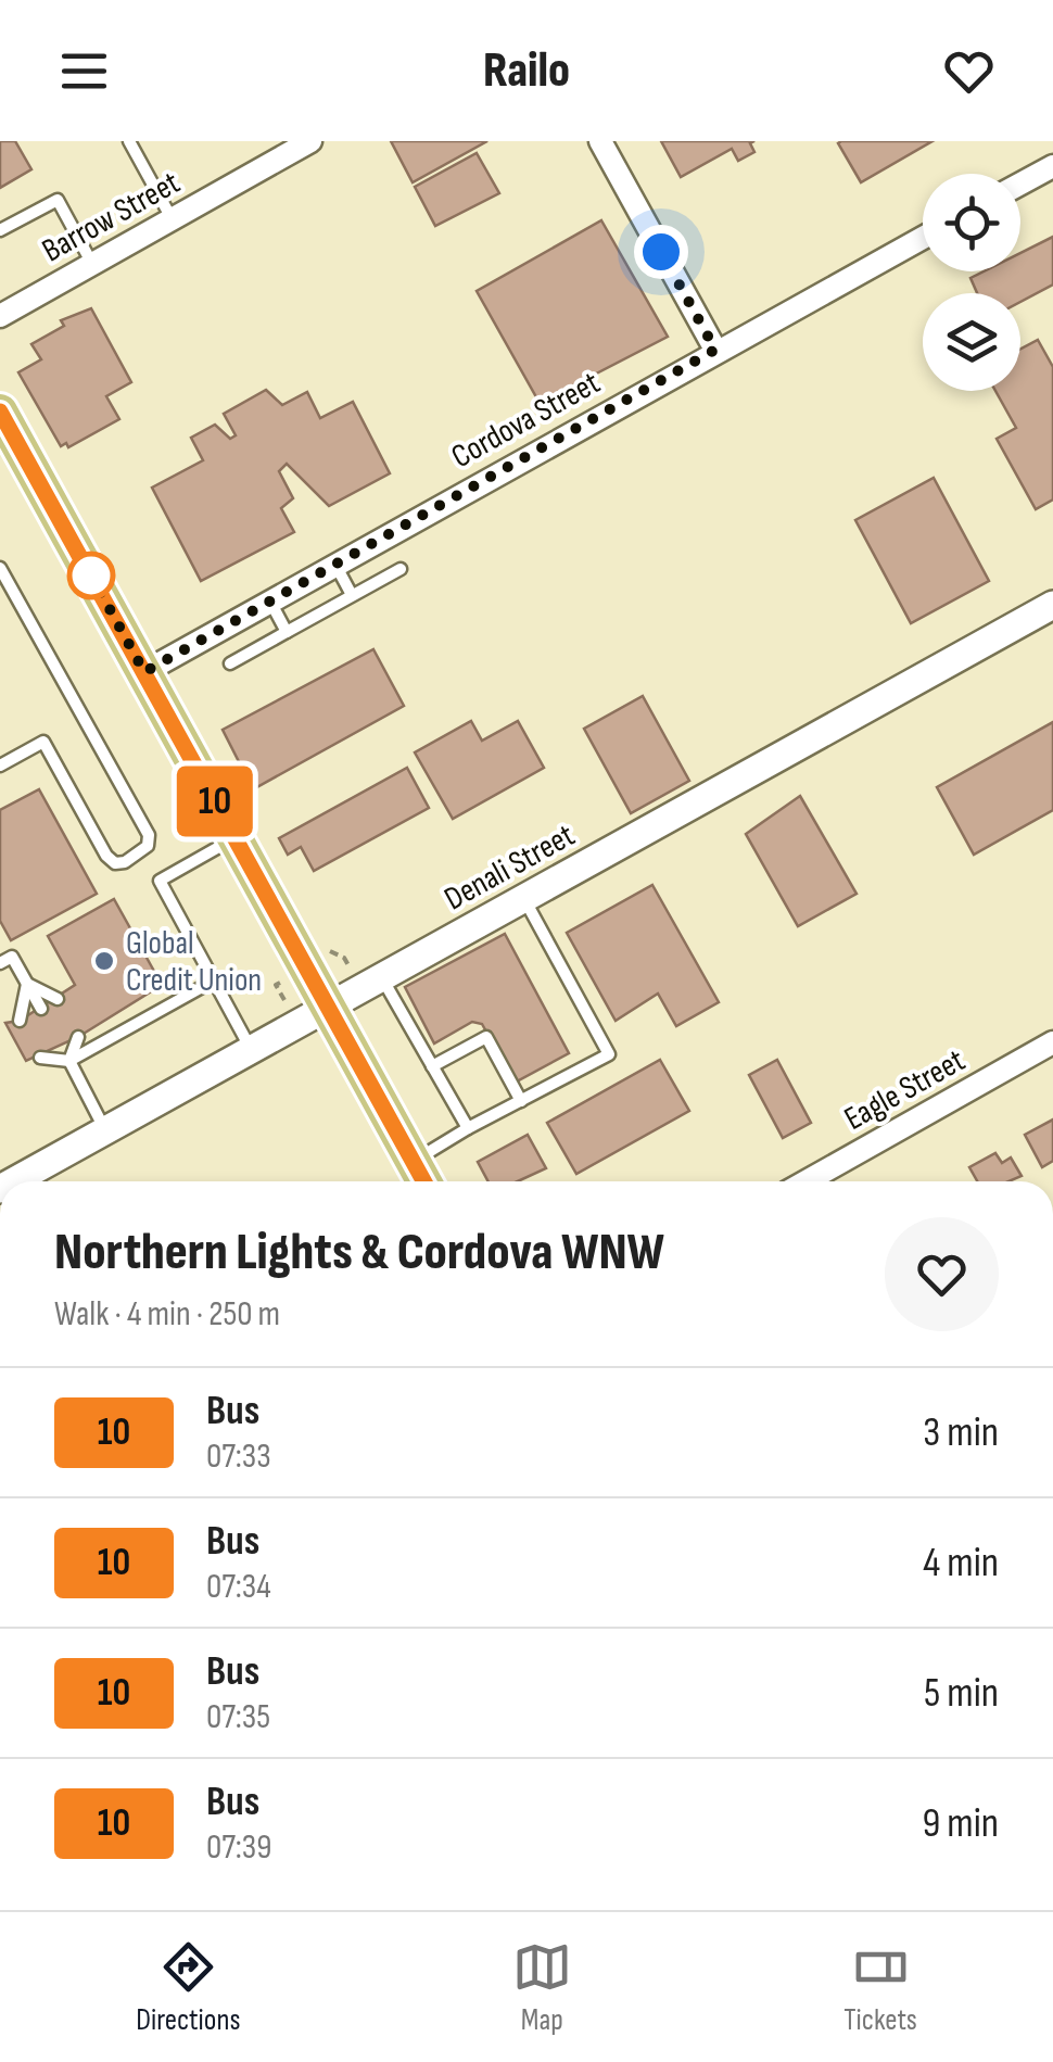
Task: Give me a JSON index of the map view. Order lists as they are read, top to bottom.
{
  "streets": {
    "street": [
      "Barrow Street",
      "Cordova Street",
      "Denali Street",
      "Eagle Street"
    ]
  },
  "places": ["Global Credit Union"],
  "lines": ["bus line 10"],
  "page": {
    "header": "Railo",
    "on_map": "10",
    "heading": ["Northern Lights & Cordova WNW", "Walk · 4 min · 250 m"],
    "list": [
      {
        "mark": "10",
        "name": "Bus",
        "note": "07:33",
        "value": "3 min"
      },
      {
        "mark": "10",
        "name": "Bus",
        "note": "07:34",
        "value": "4 min"
      },
      {
        "mark": "10",
        "name": "Bus",
        "note": "07:35",
        "value": "5 min"
      },
      {
        "mark": "10",
        "name": "Bus",
        "note": "07:39",
        "value": "9 min"
      }
    ],
    "tabs": ["Directions", "Map", "Tickets"]
  }
}
